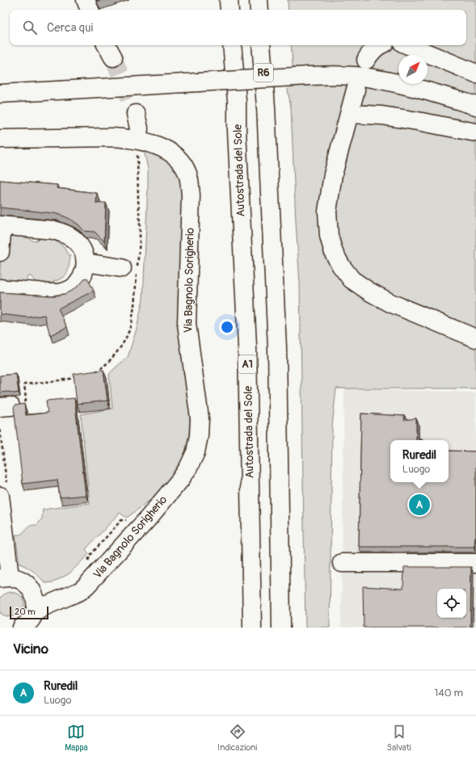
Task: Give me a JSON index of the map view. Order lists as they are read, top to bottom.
{
  "streets": {
    "main road": [
      "R6",
      "Autostrada del Sole",
      "Via Bagnolo Sorigherio",
      "A1"
    ]
  },
  "scale_bar": "20 m",
  "north": "top right",
  "page": {
    "search": "Cerca qui",
    "popup": ["Ruredil", "Luogo"],
    "pins": "A",
    "scale": "20 m",
    "heading": "Vicino",
    "list": [
      {
        "mark": "A",
        "name": "Ruredil",
        "note": "Luogo",
        "value": "140 m"
      }
    ],
    "nav": ["Mappa", "Indicazioni", "Salvati"]
  }
}
